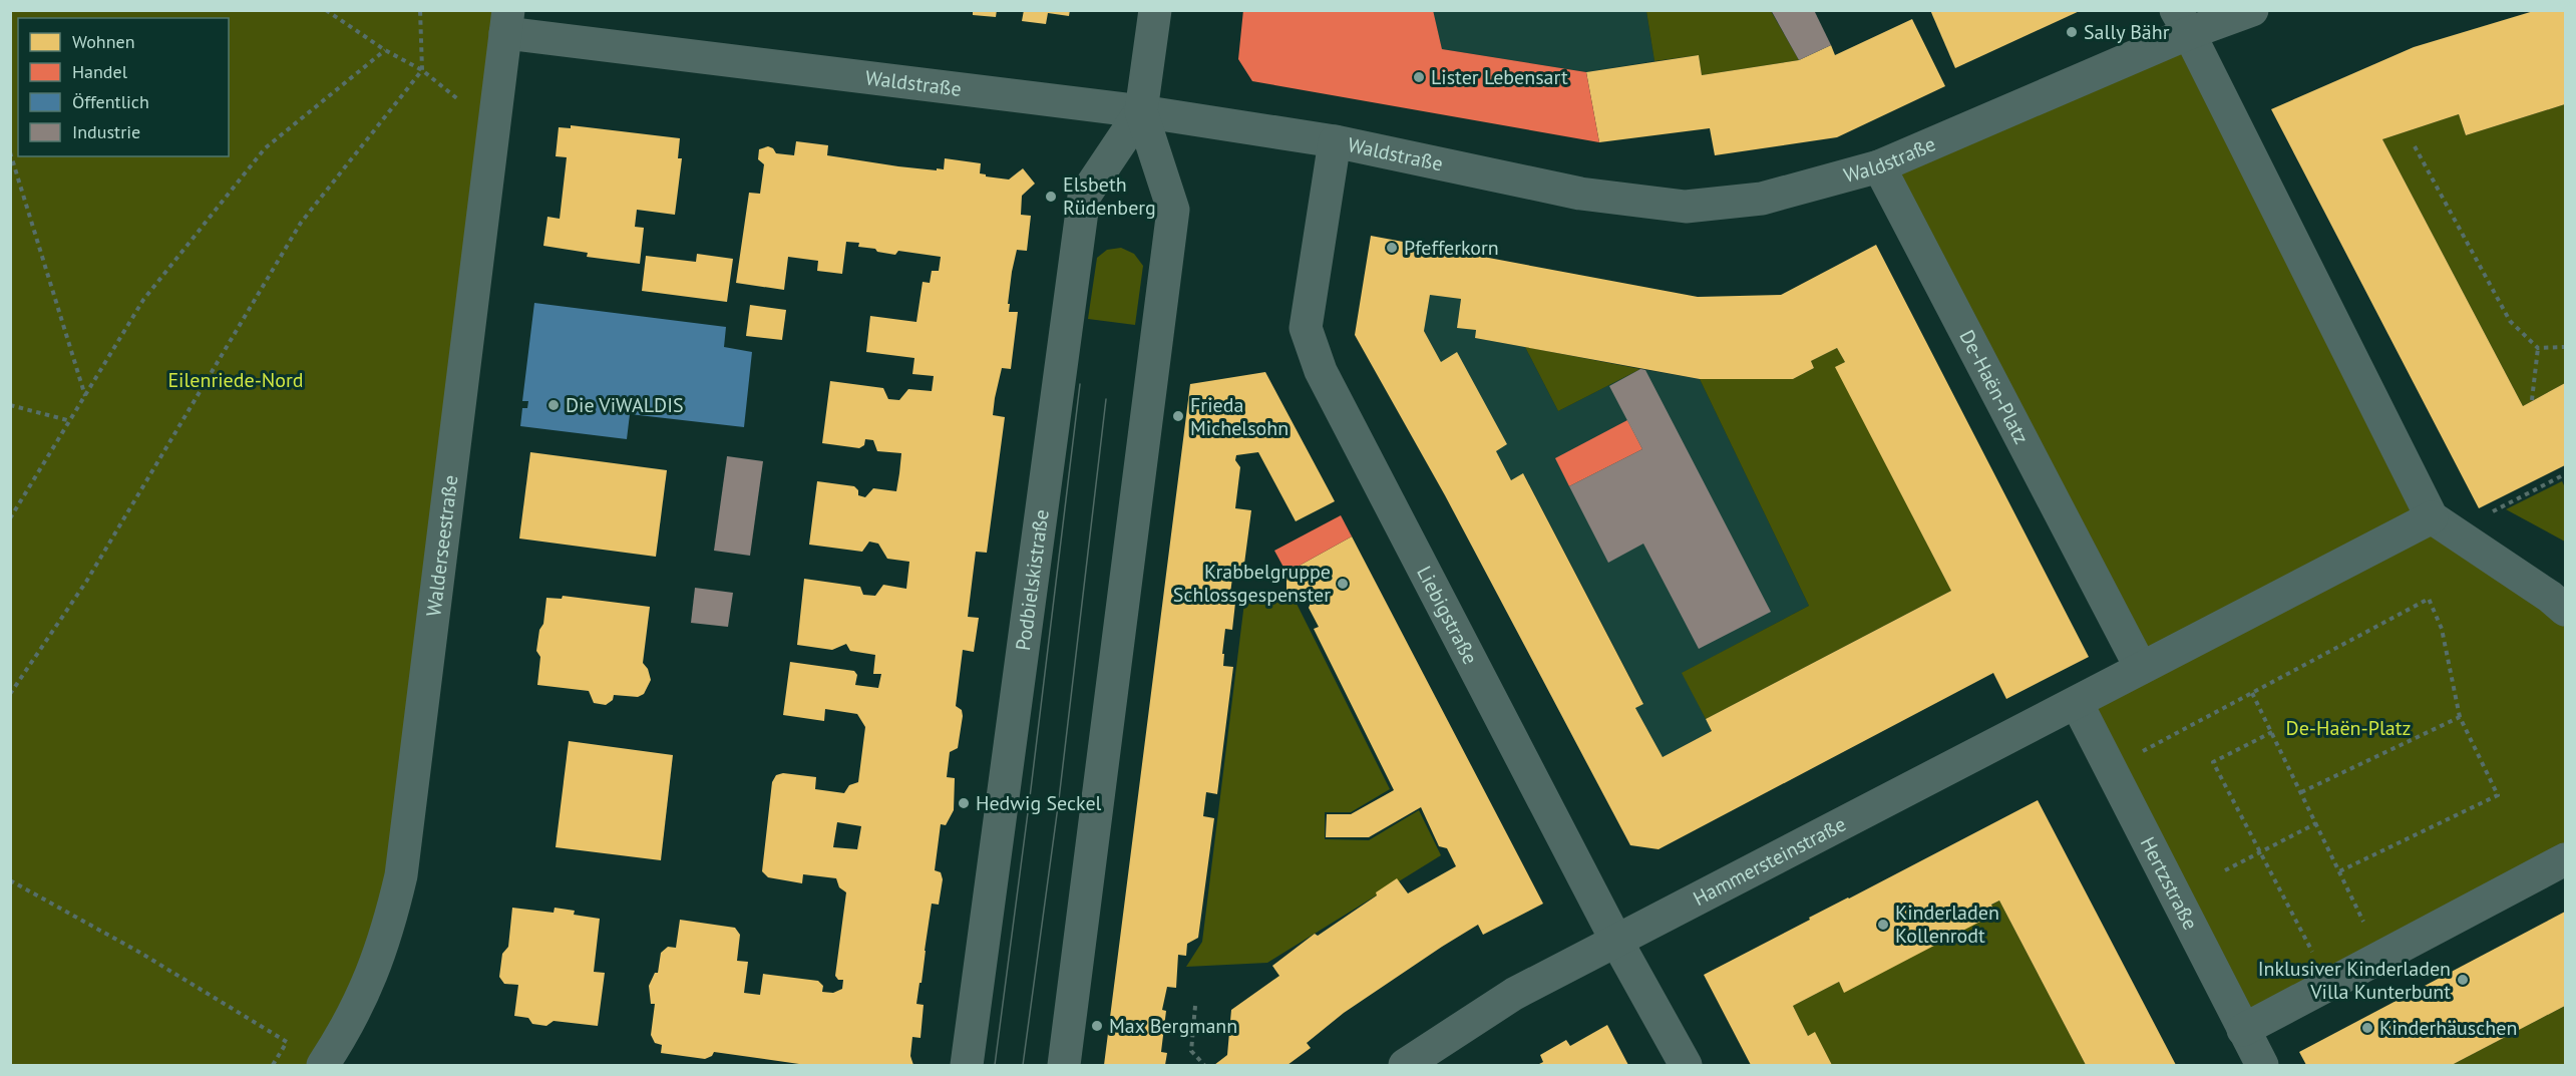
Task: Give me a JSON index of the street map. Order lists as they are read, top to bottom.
{
  "streets": {
    "street": [
      "Waldstraße",
      "De-Haën-Platz",
      "Walderseestraße",
      "Podbielskistraße",
      "Liebigstraße",
      "Hammersteinstraße",
      "Hertzstraße"
    ]
  },
  "crossings": [
    ["Waldstraße", "De-Haën-Platz"],
    ["Waldstraße", "Walderseestraße"],
    ["Waldstraße", "Podbielskistraße"],
    ["Waldstraße", "Liebigstraße"],
    ["De-Haën-Platz", "Hammersteinstraße"],
    ["Liebigstraße", "Hammersteinstraße"],
    ["Hammersteinstraße", "Hertzstraße"]
  ],
  "parks": ["Eilenriede-Nord", "De-Haën-Platz"],
  "places": [
    "Sally Bähr",
    "Lister Lebensart",
    "Elsbeth Rüdenberg",
    "Pfefferkorn",
    "Die ViWALDIS",
    "Frieda Michelsohn",
    "Krabbelgruppe Schlossgespenster",
    "Hedwig Seckel",
    "Kinderladen Kollenrodt",
    "Inklusiver Kinderladen Villa Kunterbunt",
    "Max Bergmann",
    "Kinderhäuschen"
  ],
  "legend": [
    "Wohnen",
    "Handel",
    "Öffentlich",
    "Industrie"
  ]
}
